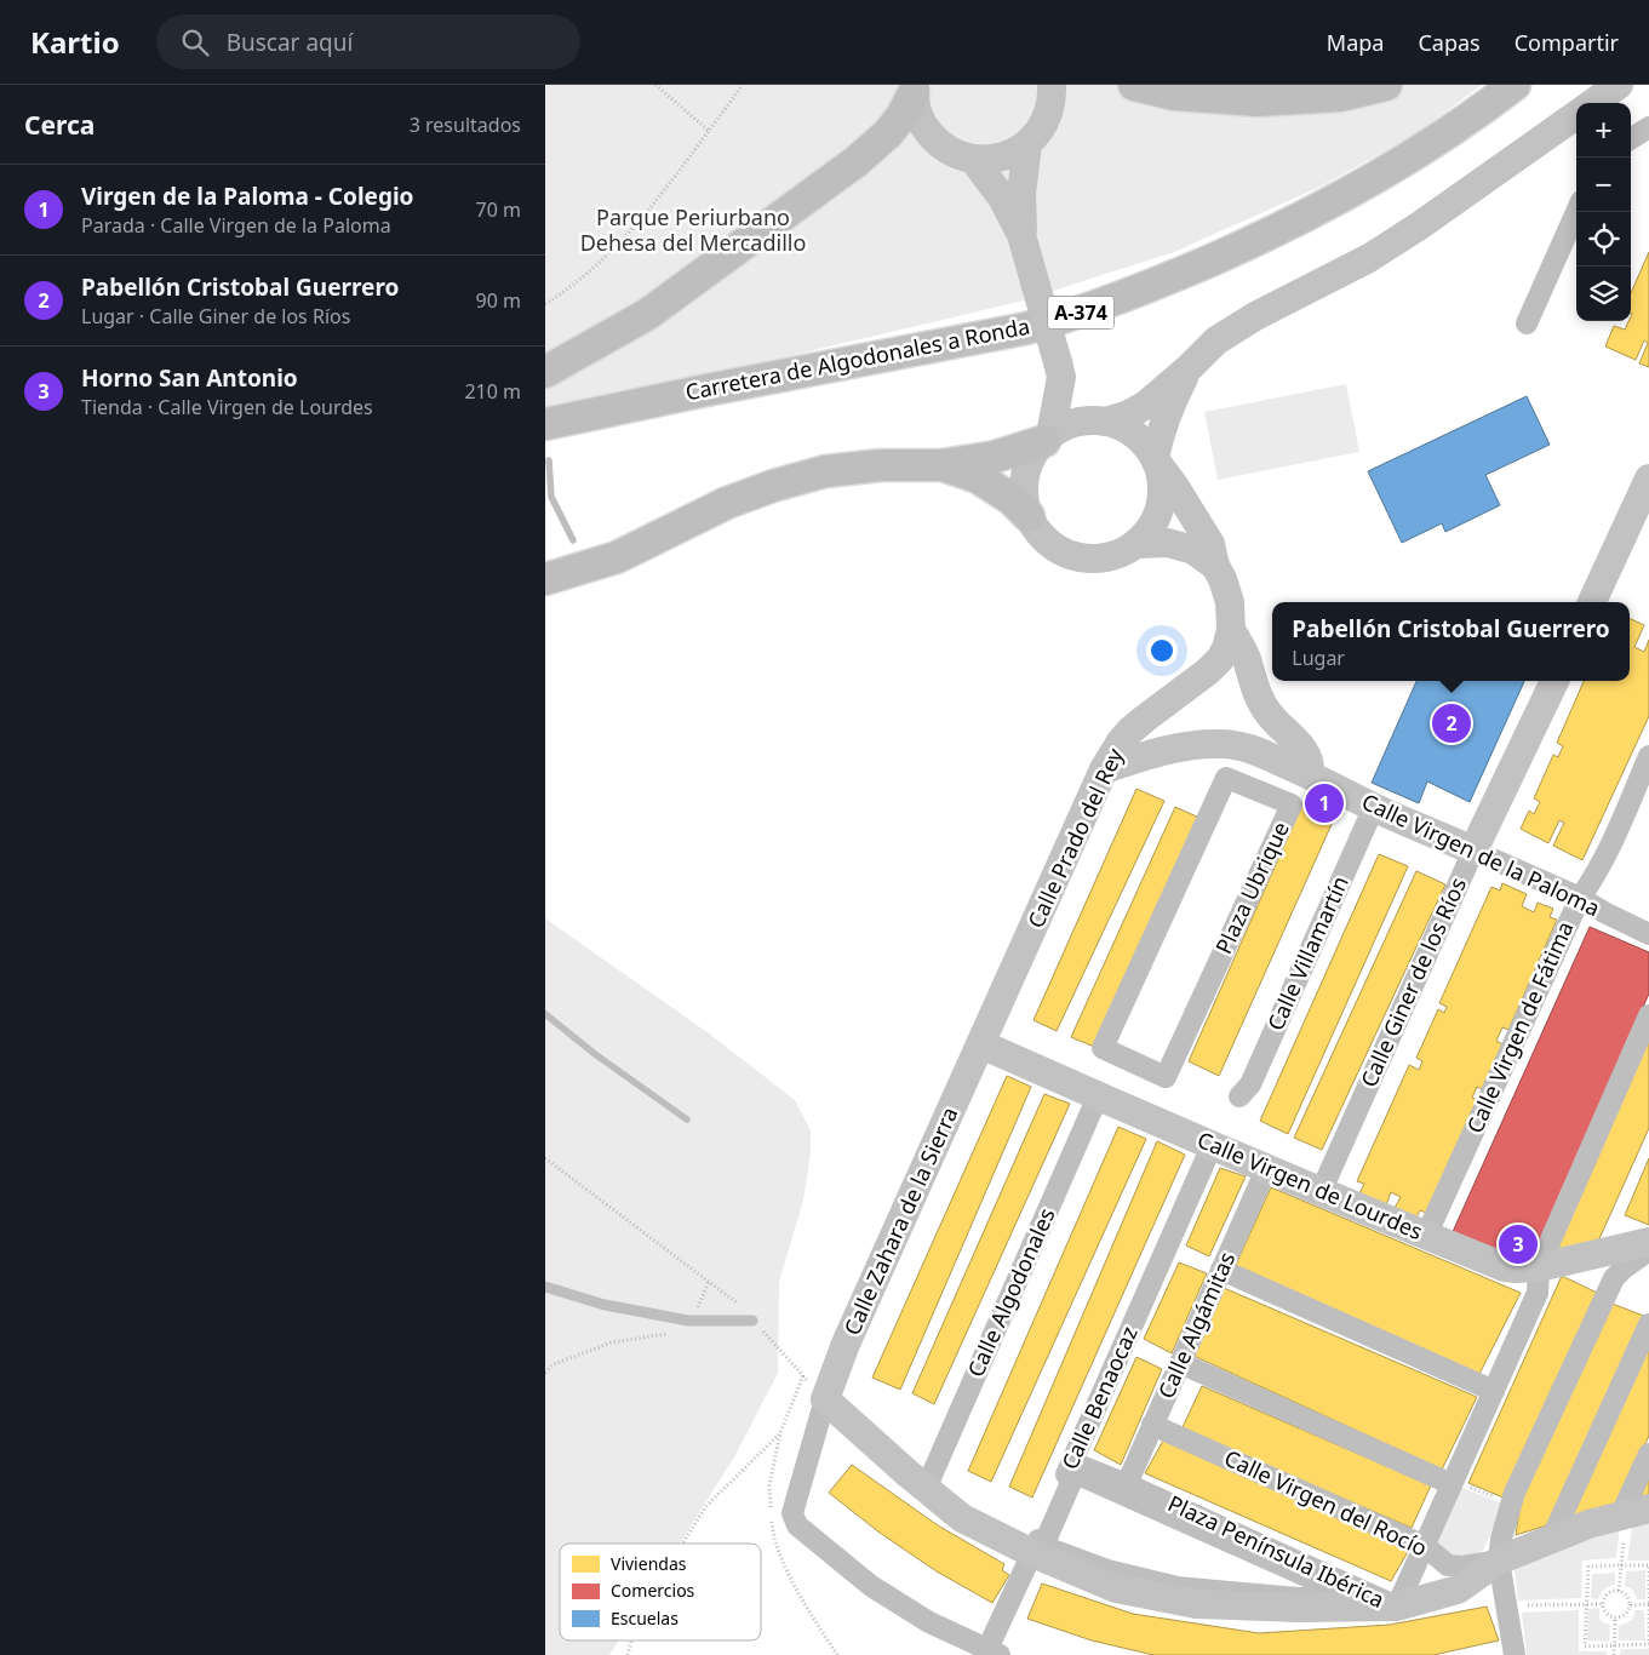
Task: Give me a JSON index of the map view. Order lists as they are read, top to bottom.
{
  "streets": {
    "main road": ["A-374", "Carretera de Algodonales a Ronda"],
    "street": [
      "Calle Prado del Rey",
      "Calle Virgen de la Paloma",
      "Plaza Ubrique",
      "Calle Villamartín",
      "Calle Giner de los Ríos",
      "Calle Virgen de Fátima",
      "Calle Virgen de Lourdes",
      "Calle Zahara de la Sierra",
      "Calle Algodonales",
      "Calle Algámitas",
      "Calle Benaocaz",
      "Calle Virgen del Rocío",
      "Plaza Península Ibérica"
    ]
  },
  "crossings": [
    ["Calle Prado del Rey", "Calle Virgen de la Paloma"],
    ["Calle Prado del Rey", "Calle Virgen de Lourdes"],
    ["Calle Prado del Rey", "Calle Zahara de la Sierra"],
    ["Calle Virgen de la Paloma", "Calle Villamartín"],
    ["Calle Virgen de la Paloma", "Calle Giner de los Ríos"],
    ["Calle Virgen de la Paloma", "Calle Virgen de Fátima"],
    ["Calle Giner de los Ríos", "Calle Virgen de Lourdes"],
    ["Calle Virgen de Fátima", "Calle Virgen de Lourdes"],
    ["Calle Virgen de Lourdes", "Calle Zahara de la Sierra"],
    ["Calle Virgen de Lourdes", "Calle Algodonales"],
    ["Calle Virgen de Lourdes", "Calle Algámitas"],
    ["Calle Virgen de Lourdes", "Calle Benaocaz"],
    ["Calle Zahara de la Sierra", "Plaza Península Ibérica"],
    ["Calle Algodonales", "Plaza Península Ibérica"],
    ["Calle Algámitas", "Calle Virgen del Rocío"],
    ["Calle Algámitas", "Plaza Península Ibérica"],
    ["Calle Benaocaz", "Plaza Península Ibérica"]
  ],
  "parks": ["Parque Periurbano Dehesa del Mercadillo"],
  "legend": ["Viviendas", "Comercios", "Escuelas"],
  "page": {
    "header": "Kartio",
    "search": "Buscar aquí",
    "nav": ["Mapa", "Capas", "Compartir"],
    "heading": ["Cerca", "3 resultados"],
    "map_buttons": ["+", "−"],
    "list": [
      {
        "mark": "1",
        "name": "Virgen de la Paloma - Colegio",
        "note": "Parada · Calle Virgen de la Paloma",
        "value": "70 m"
      },
      {
        "mark": "2",
        "name": "Pabellón Cristobal Guerrero",
        "note": "Lugar · Calle Giner de los Ríos",
        "value": "90 m"
      },
      {
        "mark": "3",
        "name": "Horno San Antonio",
        "note": "Tienda · Calle Virgen de Lourdes",
        "value": "210 m"
      }
    ],
    "popup": ["Pabellón Cristobal Guerrero", "Lugar"],
    "pins": ["2", "1", "3"]
  }
}
